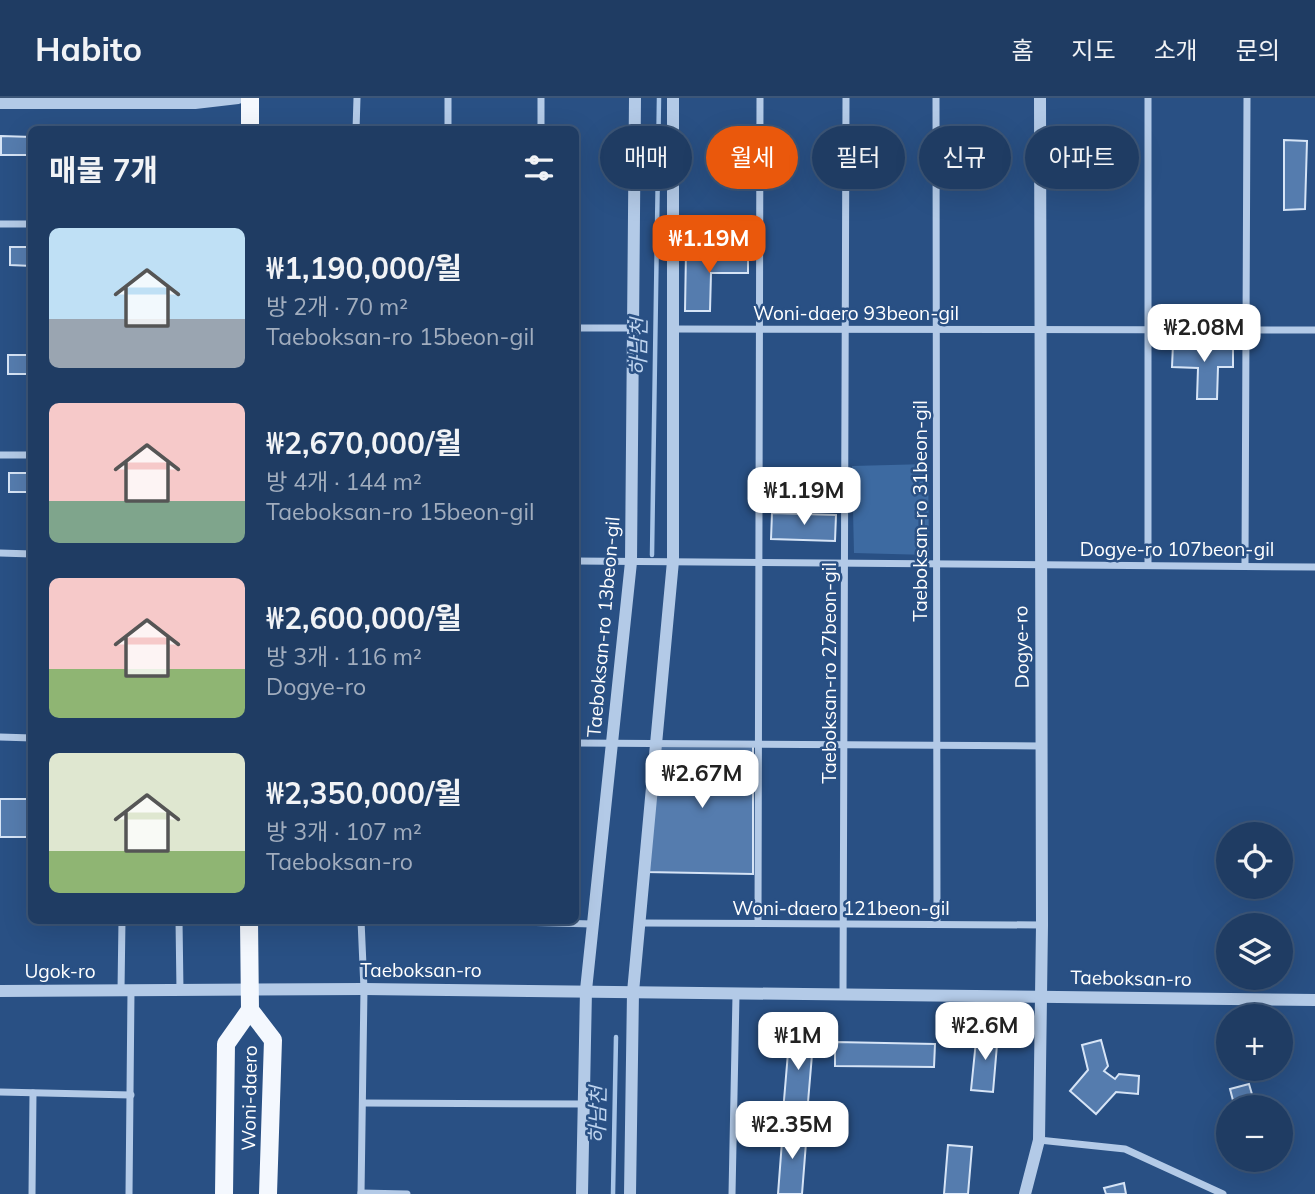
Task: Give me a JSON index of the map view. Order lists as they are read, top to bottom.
{
  "streets": {
    "main road": ["Woni-daero"],
    "street": [
      "Woni-daero 93beon-gil",
      "Taeboksan-ro 31beon-gil",
      "Dogye-ro 107beon-gil",
      "Taeboksan-ro 13beon-gil",
      "Dogye-ro",
      "Taeboksan-ro 27beon-gil",
      "Woni-daero 121beon-gil",
      "Taeboksan-ro",
      "Ugok-ro"
    ]
  },
  "crossings": [
    ["Woni-daero 93beon-gil", "Taeboksan-ro 31beon-gil"],
    ["Woni-daero 93beon-gil", "Dogye-ro"],
    ["Woni-daero 93beon-gil", "Taeboksan-ro 27beon-gil"],
    ["Taeboksan-ro 31beon-gil", "Dogye-ro 107beon-gil"],
    ["Taeboksan-ro 31beon-gil", "Woni-daero 121beon-gil"],
    ["Dogye-ro 107beon-gil", "Taeboksan-ro 13beon-gil"],
    ["Dogye-ro 107beon-gil", "Dogye-ro"],
    ["Dogye-ro 107beon-gil", "Taeboksan-ro 27beon-gil"],
    ["Taeboksan-ro 13beon-gil", "Taeboksan-ro"],
    ["Dogye-ro", "Woni-daero 121beon-gil"],
    ["Dogye-ro", "Taeboksan-ro"],
    ["Taeboksan-ro 27beon-gil", "Woni-daero 121beon-gil"],
    ["Taeboksan-ro 27beon-gil", "Taeboksan-ro"],
    ["Taeboksan-ro", "Ugok-ro"]
  ],
  "water": ["하남천"],
  "page": {
    "header": "Habito",
    "nav": [
      "홈",
      "지도",
      "소개",
      "문의"
    ],
    "chip": [
      "매매",
      "월세",
      "필터",
      "신규",
      "아파트"
    ],
    "heading": "매물 7개",
    "list": [
      {
        "name": "₩1,190,000/월",
        "note": "방 2개 · 70 m² · Taeboksan-ro 15beon-gil"
      },
      {
        "name": "₩2,670,000/월",
        "note": "방 4개 · 144 m² · Taeboksan-ro 15beon-gil"
      },
      {
        "name": "₩2,600,000/월",
        "note": "방 3개 · 116 m² · Dogye-ro"
      },
      {
        "name": "₩2,350,000/월",
        "note": "방 3개 · 107 m² · Taeboksan-ro"
      }
    ],
    "price": [
      "₩1.19M",
      "₩2.08M",
      "₩1.19M",
      "₩2.67M",
      "₩2.6M",
      "₩1M",
      "₩2.35M"
    ],
    "map_buttons": ["+", "−"]
  }
}
